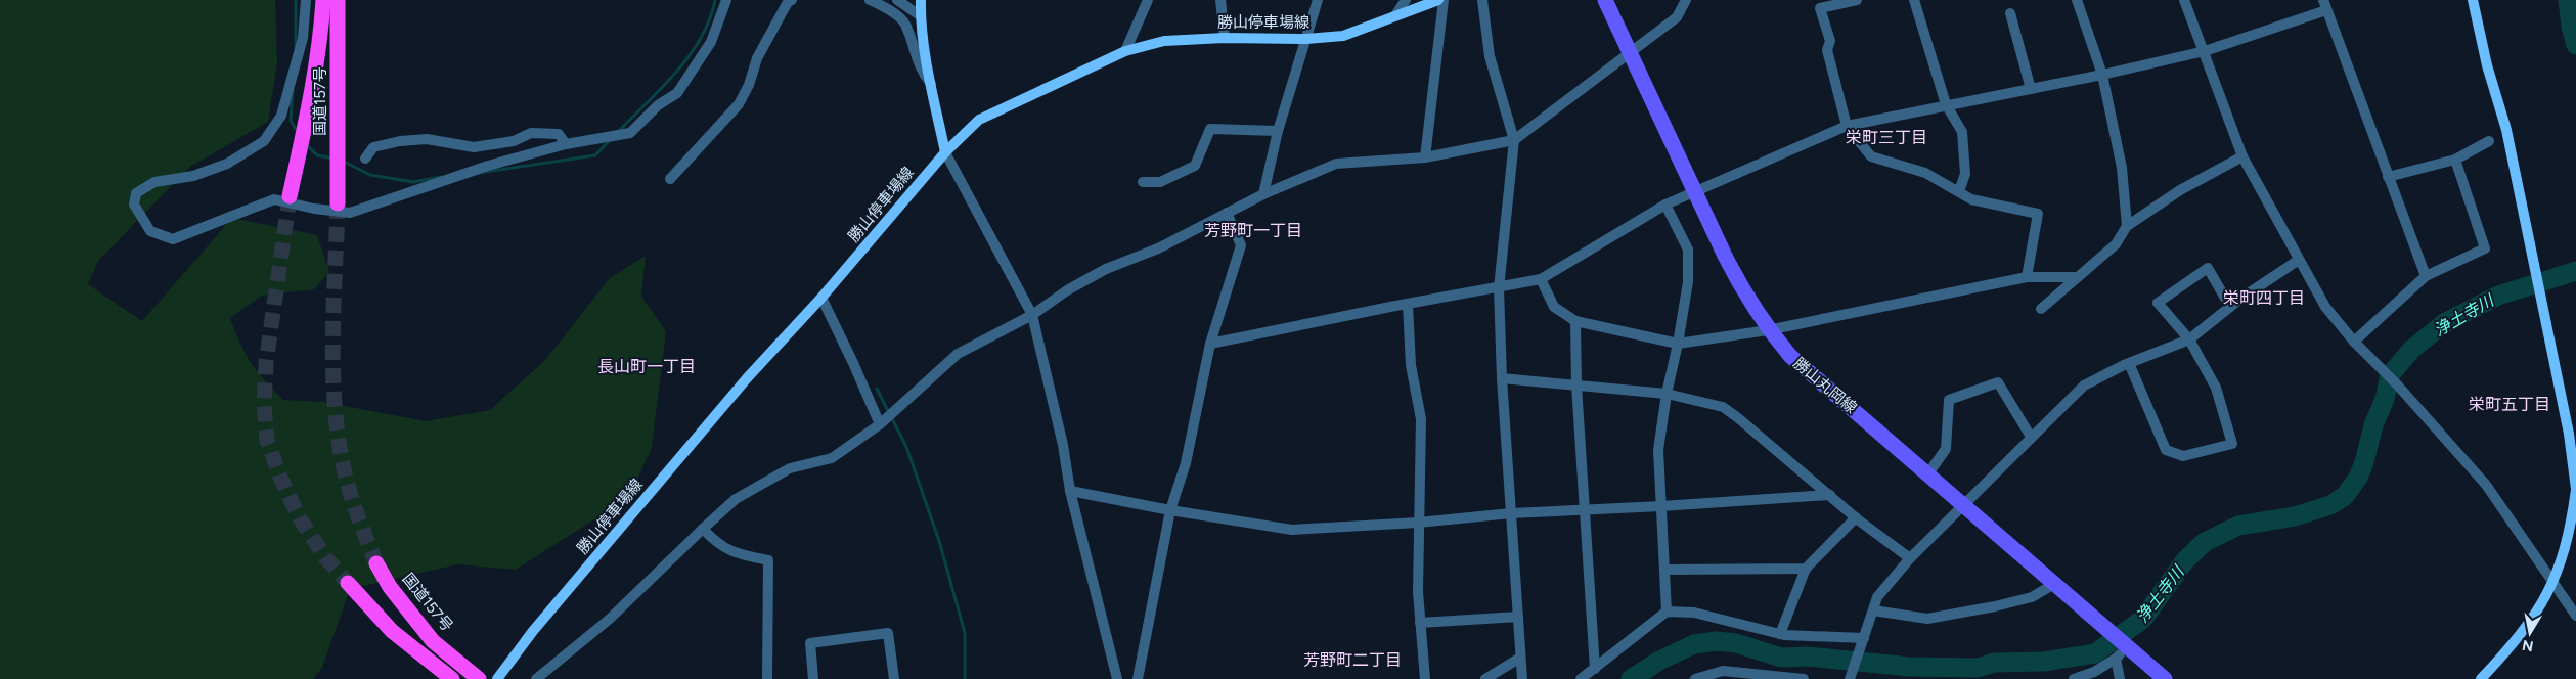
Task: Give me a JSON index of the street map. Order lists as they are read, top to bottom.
{
  "streets": {
    "highway": ["国道157号"],
    "main road": ["勝山停車場線", "勝山丸岡線"]
  },
  "districts": [
    "栄町三丁目",
    "芳野町一丁目",
    "栄町四丁目",
    "長山町一丁目",
    "栄町五丁目",
    "芳野町二丁目"
  ],
  "water": ["浄土寺川"],
  "north": "bottom"
}
